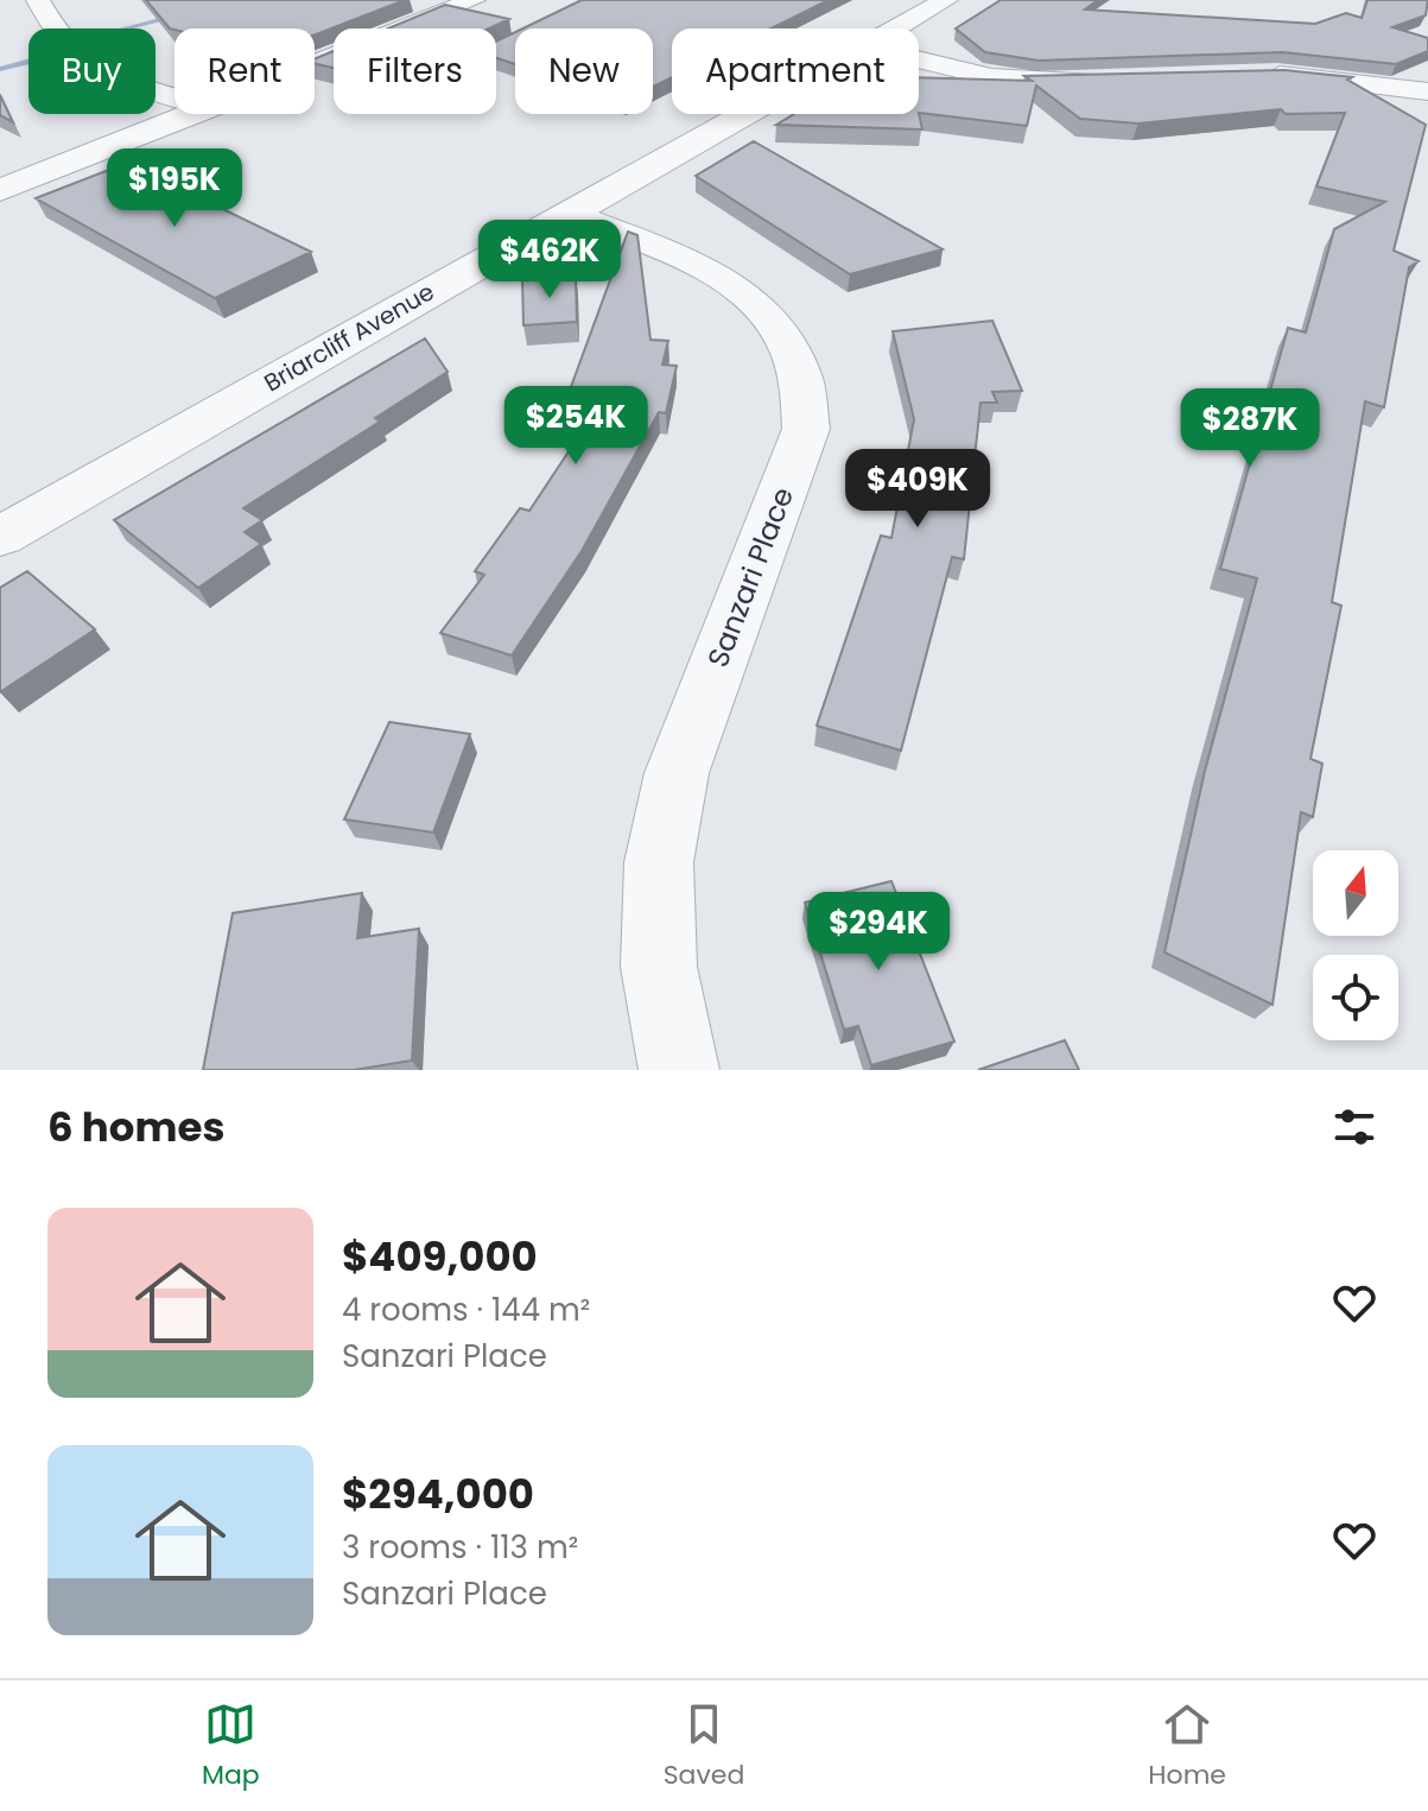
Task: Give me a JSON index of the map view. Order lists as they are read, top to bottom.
{
  "streets": {
    "street": ["Briarcliff Avenue", "Sanzari Place"]
  },
  "crossings": [
    ["Briarcliff Avenue", "Sanzari Place"]
  ],
  "north": "top",
  "page": {
    "chip": [
      "Buy",
      "Rent",
      "Filters",
      "New",
      "Apartment"
    ],
    "price": [
      "$195K",
      "$462K",
      "$254K",
      "$287K",
      "$409K",
      "$294K"
    ],
    "heading": "6 homes",
    "list": [
      {
        "name": "$409,000",
        "note": "4 rooms · 144 m² · Sanzari Place"
      },
      {
        "name": "$294,000",
        "note": "3 rooms · 113 m² · Sanzari Place"
      }
    ],
    "tabs": ["Map", "Saved", "Home"]
  }
}
